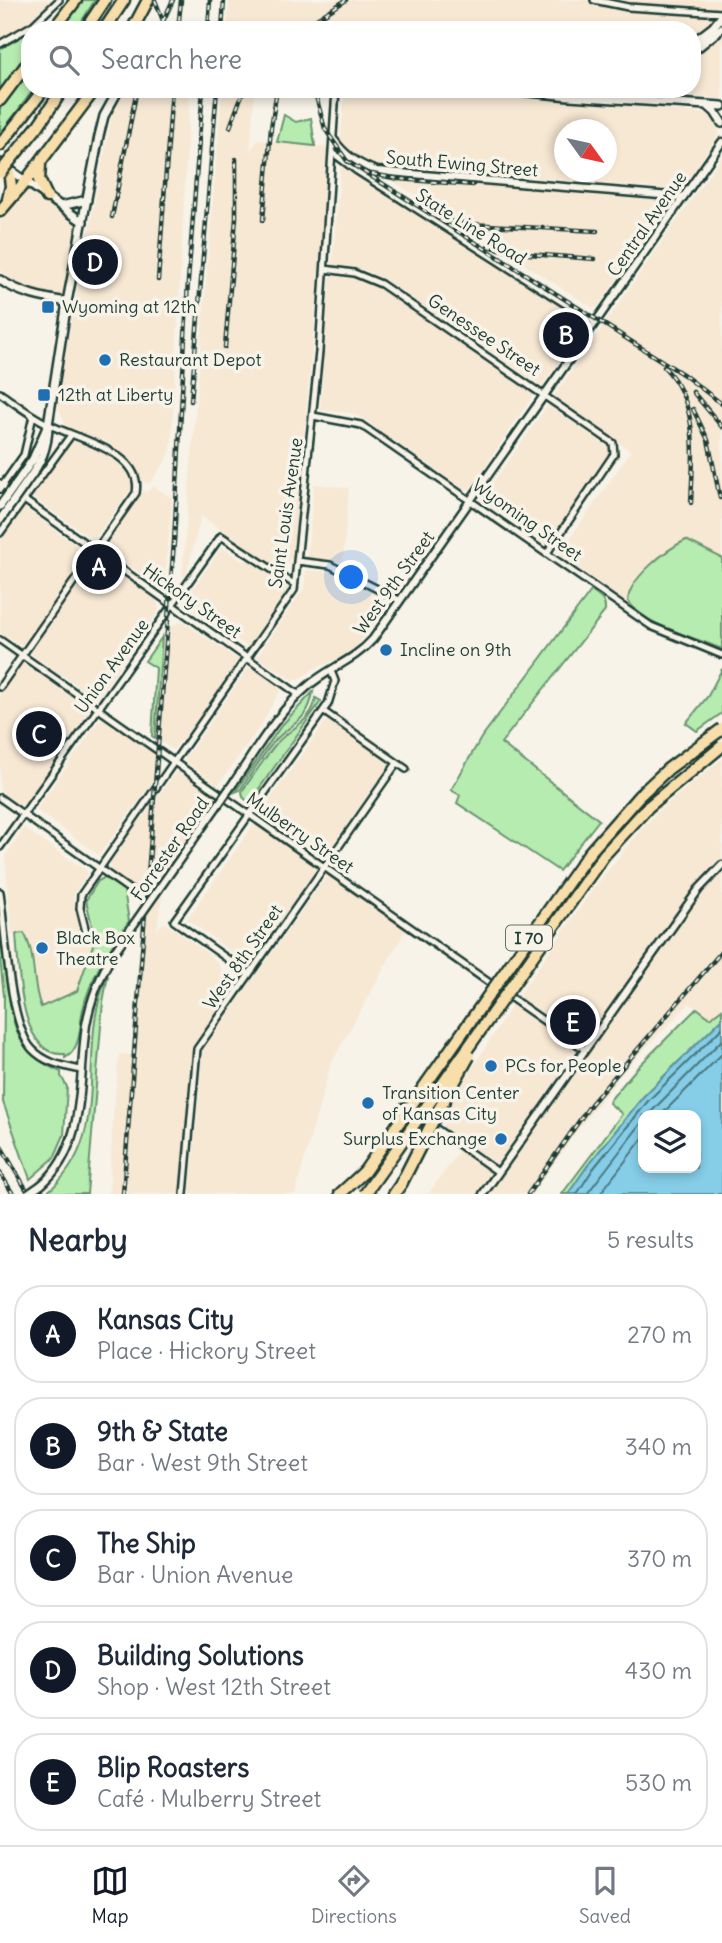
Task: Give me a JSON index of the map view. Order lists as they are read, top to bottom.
{
  "streets": {
    "highway": ["I 70"],
    "street": [
      "South Ewing Street",
      "Central Avenue",
      "State Line Road",
      "Genessee Street",
      "Saint Louis Avenue",
      "Wyoming Street",
      "West 9th Street",
      "Hickory Street",
      "Union Avenue",
      "Mulberry Street",
      "Forrester Road",
      "West 8th Street"
    ]
  },
  "crossings": [
    ["South Ewing Street", "Central Avenue"],
    ["South Ewing Street", "Saint Louis Avenue"],
    ["Central Avenue", "State Line Road"],
    ["Central Avenue", "West 9th Street"],
    ["State Line Road", "Saint Louis Avenue"],
    ["State Line Road", "West 9th Street"],
    ["Genessee Street", "Saint Louis Avenue"],
    ["Genessee Street", "Wyoming Street"],
    ["Genessee Street", "West 9th Street"],
    ["Saint Louis Avenue", "Wyoming Street"],
    ["Saint Louis Avenue", "Hickory Street"],
    ["Saint Louis Avenue", "Union Avenue"],
    ["Saint Louis Avenue", "Mulberry Street"],
    ["Wyoming Street", "West 9th Street"],
    ["West 9th Street", "Forrester Road"],
    ["Hickory Street", "Union Avenue"],
    ["Hickory Street", "Forrester Road"],
    ["Union Avenue", "Mulberry Street"],
    ["Mulberry Street", "West 8th Street"]
  ],
  "places": {
    "transit": ["Wyoming at 12th", "12th at Liberty"],
    "other": [
      "Restaurant Depot",
      "Incline on 9th",
      "Black Box Theatre",
      "PCs for People",
      "Transition Center of Kansas City",
      "Surplus Exchange"
    ]
  },
  "north": "bottom right",
  "page": {
    "search": "Search here",
    "pins": [
      "D",
      "B",
      "A",
      "C",
      "E"
    ],
    "heading": ["Nearby", "5 results"],
    "list": [
      {
        "mark": "A",
        "name": "Kansas City",
        "note": "Place · Hickory Street",
        "value": "270 m"
      },
      {
        "mark": "B",
        "name": "9th & State",
        "note": "Bar · West 9th Street",
        "value": "340 m"
      },
      {
        "mark": "C",
        "name": "The Ship",
        "note": "Bar · Union Avenue",
        "value": "370 m"
      },
      {
        "mark": "D",
        "name": "Building Solutions",
        "note": "Shop · West 12th Street",
        "value": "430 m"
      },
      {
        "mark": "E",
        "name": "Blip Roasters",
        "note": "Café · Mulberry Street",
        "value": "530 m"
      }
    ],
    "nav": ["Map", "Directions", "Saved"]
  }
}
